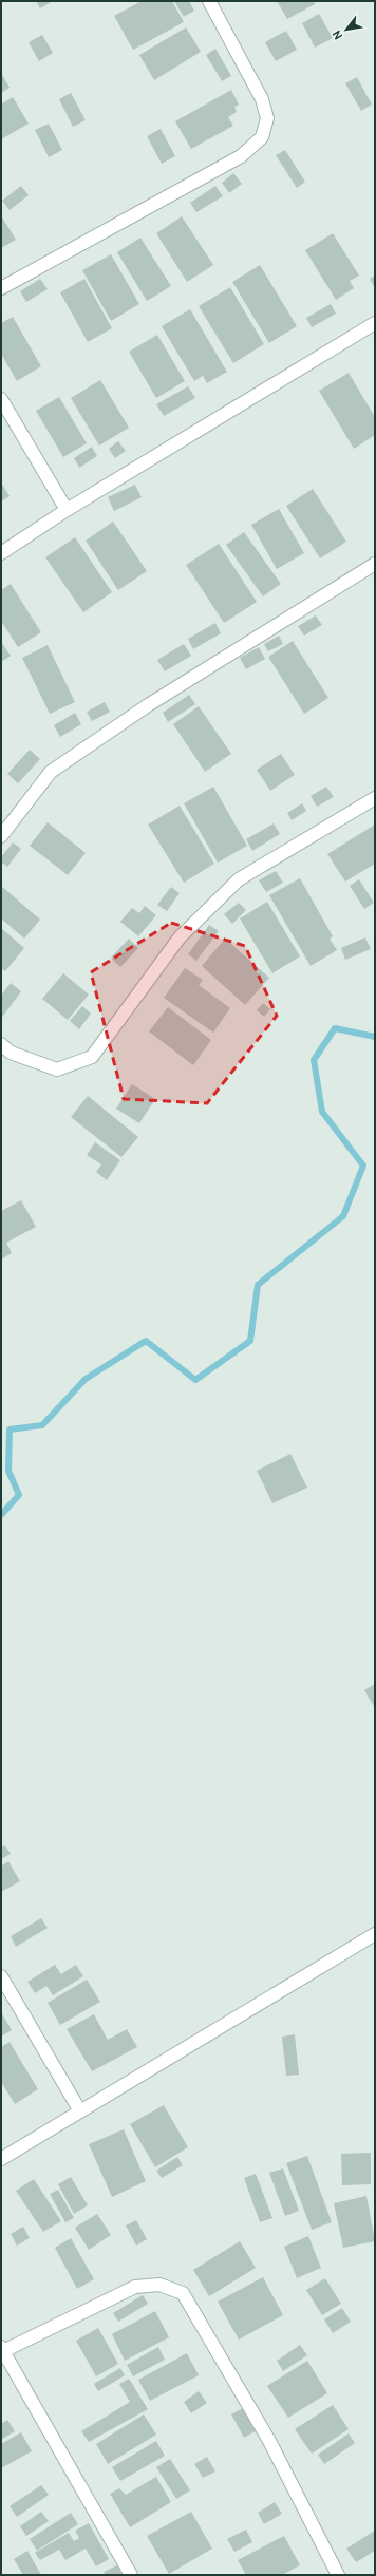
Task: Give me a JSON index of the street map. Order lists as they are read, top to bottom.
{
  "north": "bottom left"
}
